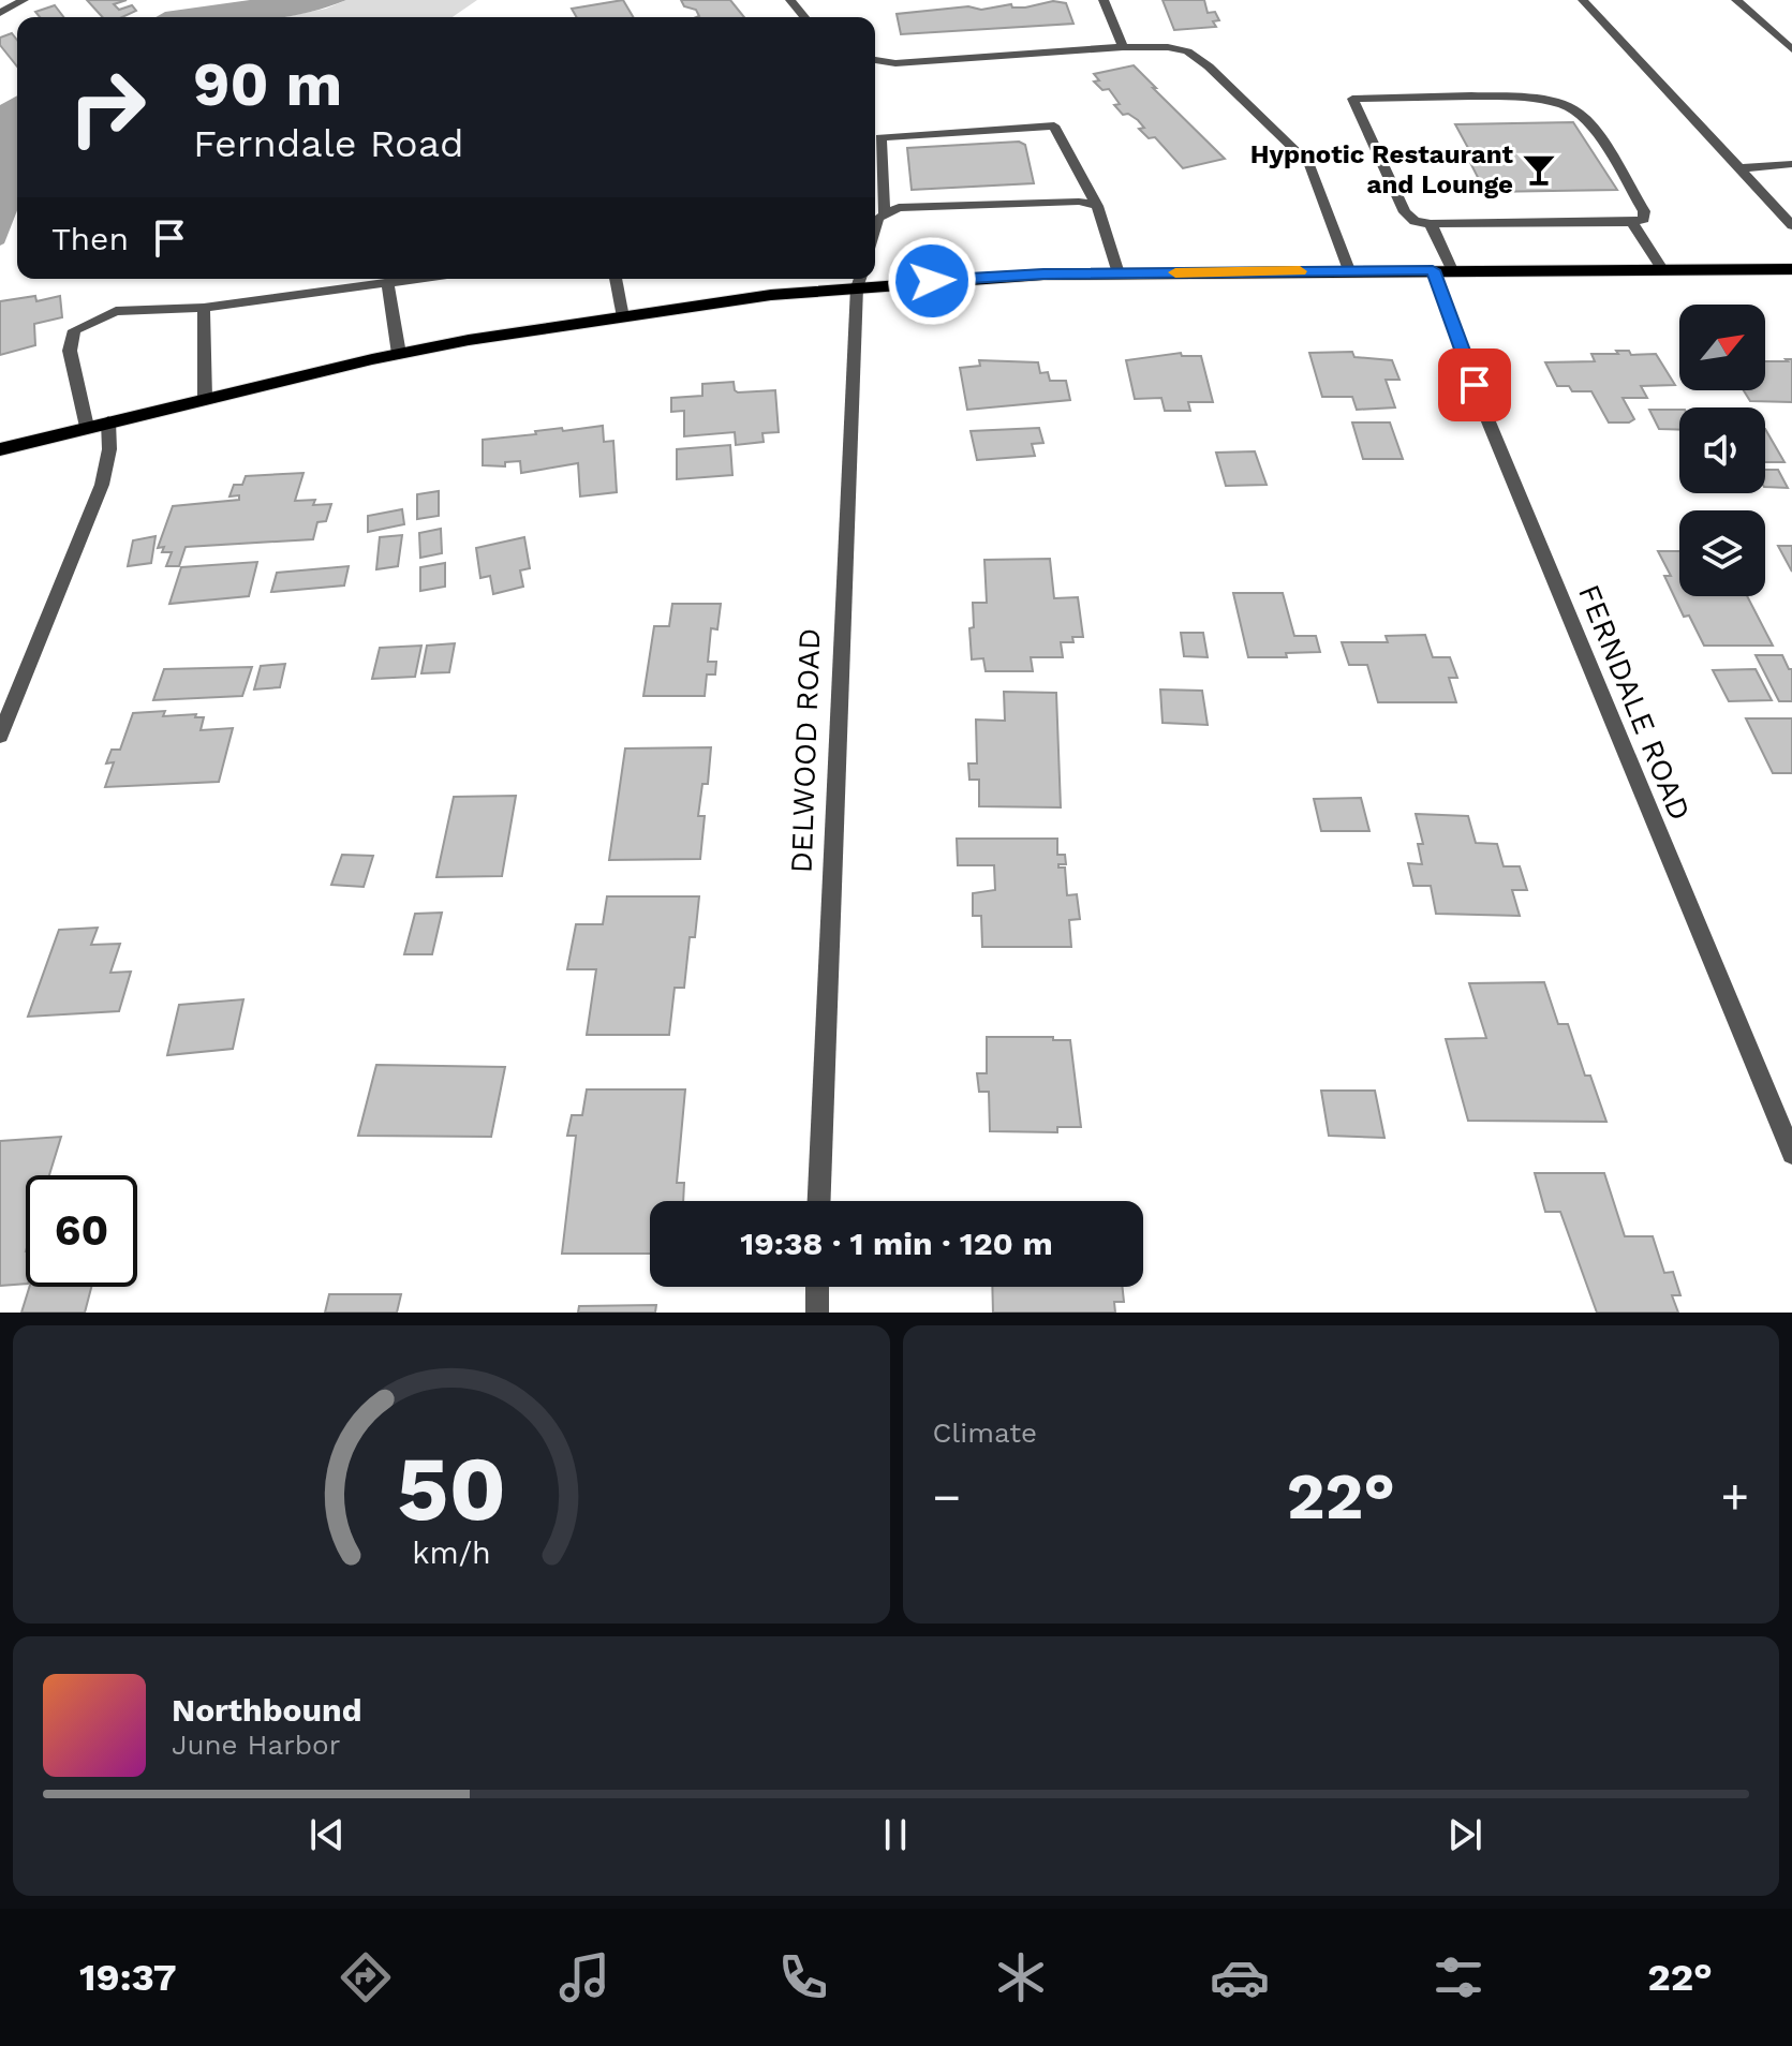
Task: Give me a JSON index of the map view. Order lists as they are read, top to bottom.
{
  "streets": {
    "street": ["FERNDALE ROAD", "DELWOOD ROAD"]
  },
  "places": {
    "bar": ["Hypnotic Restaurant and Lounge"]
  },
  "north": "top right",
  "page": {
    "turn": ["90 m", "Ferndale Road"],
    "then": "Then",
    "limit": "60",
    "trip": "19:38 · 1 min · 120 m",
    "tile": "Climate",
    "heat": ["−", "22°", "+"],
    "song": ["Northbound", "June Harbor"],
    "tabs": ["19:37", "22°"],
    "gauge": ["50", "km/h"]
  }
}
